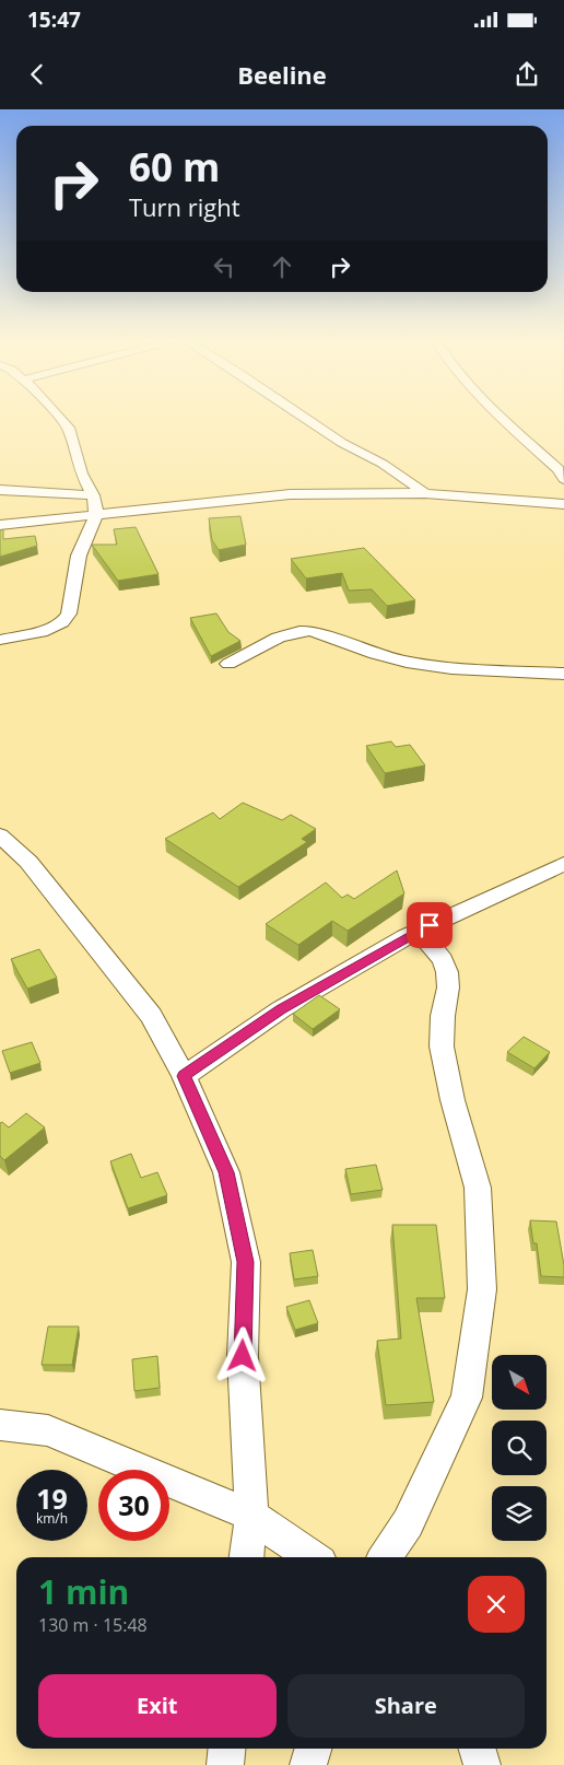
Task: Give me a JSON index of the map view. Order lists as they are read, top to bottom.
{
  "north": "bottom right",
  "page": {
    "status": "15:47",
    "header": "Beeline",
    "turn": ["60 m", "Turn right"],
    "speed": "19 km/h",
    "limit": "30",
    "heading": ["1 min", "130 m · 15:48"],
    "buttons": ["Exit", "Share"]
  }
}
